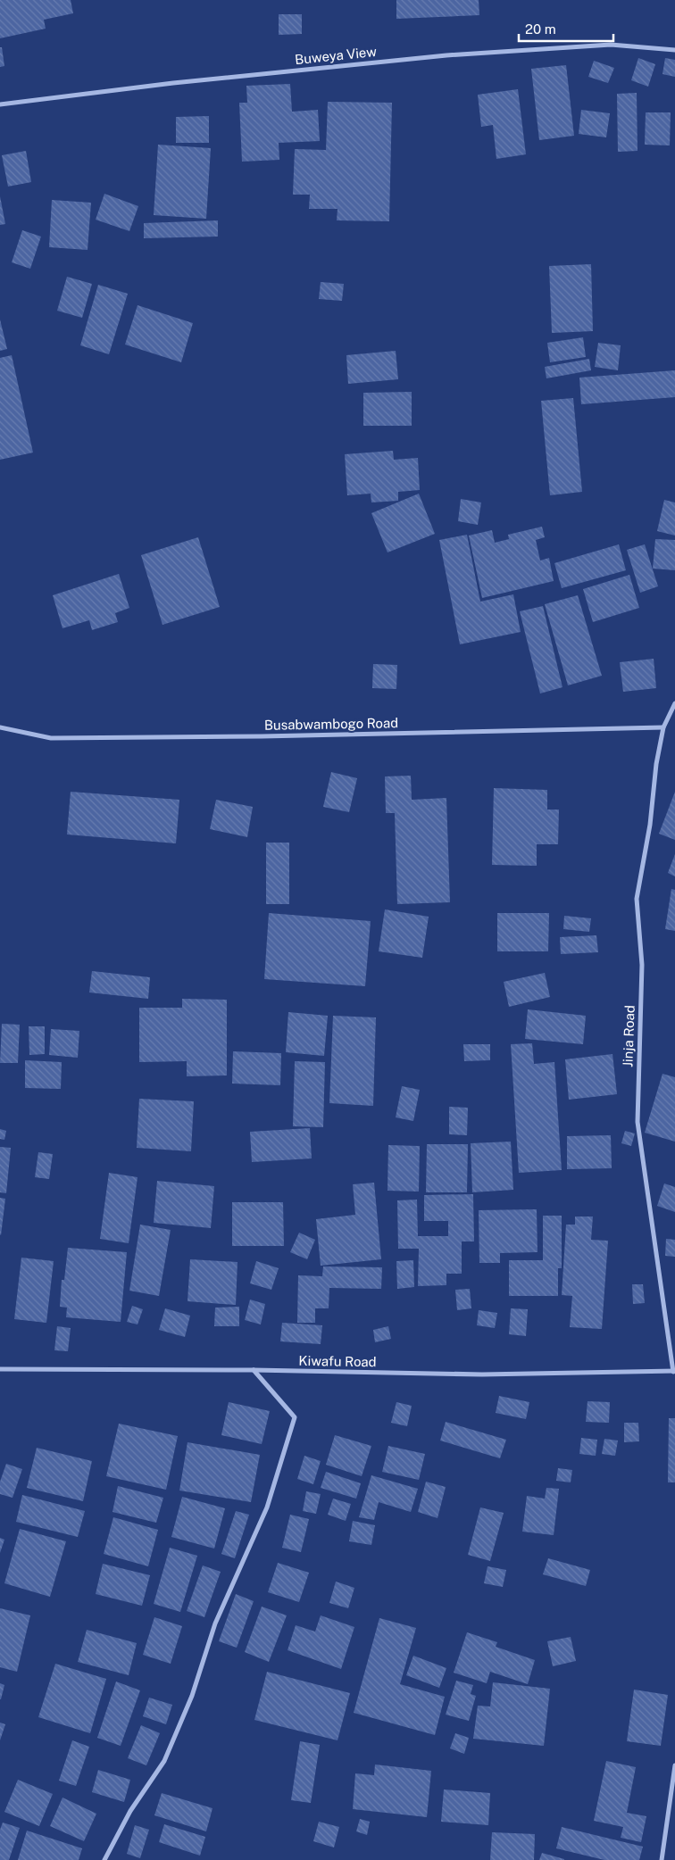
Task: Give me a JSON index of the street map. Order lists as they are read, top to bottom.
{
  "streets": {
    "street": [
      "Buweya View",
      "Busabwambogo Road",
      "Jinja Road",
      "Kiwafu Road"
    ]
  },
  "crossings": [
    ["Busabwambogo Road", "Jinja Road"],
    ["Jinja Road", "Kiwafu Road"]
  ],
  "scale_bar": "20 m"
}
